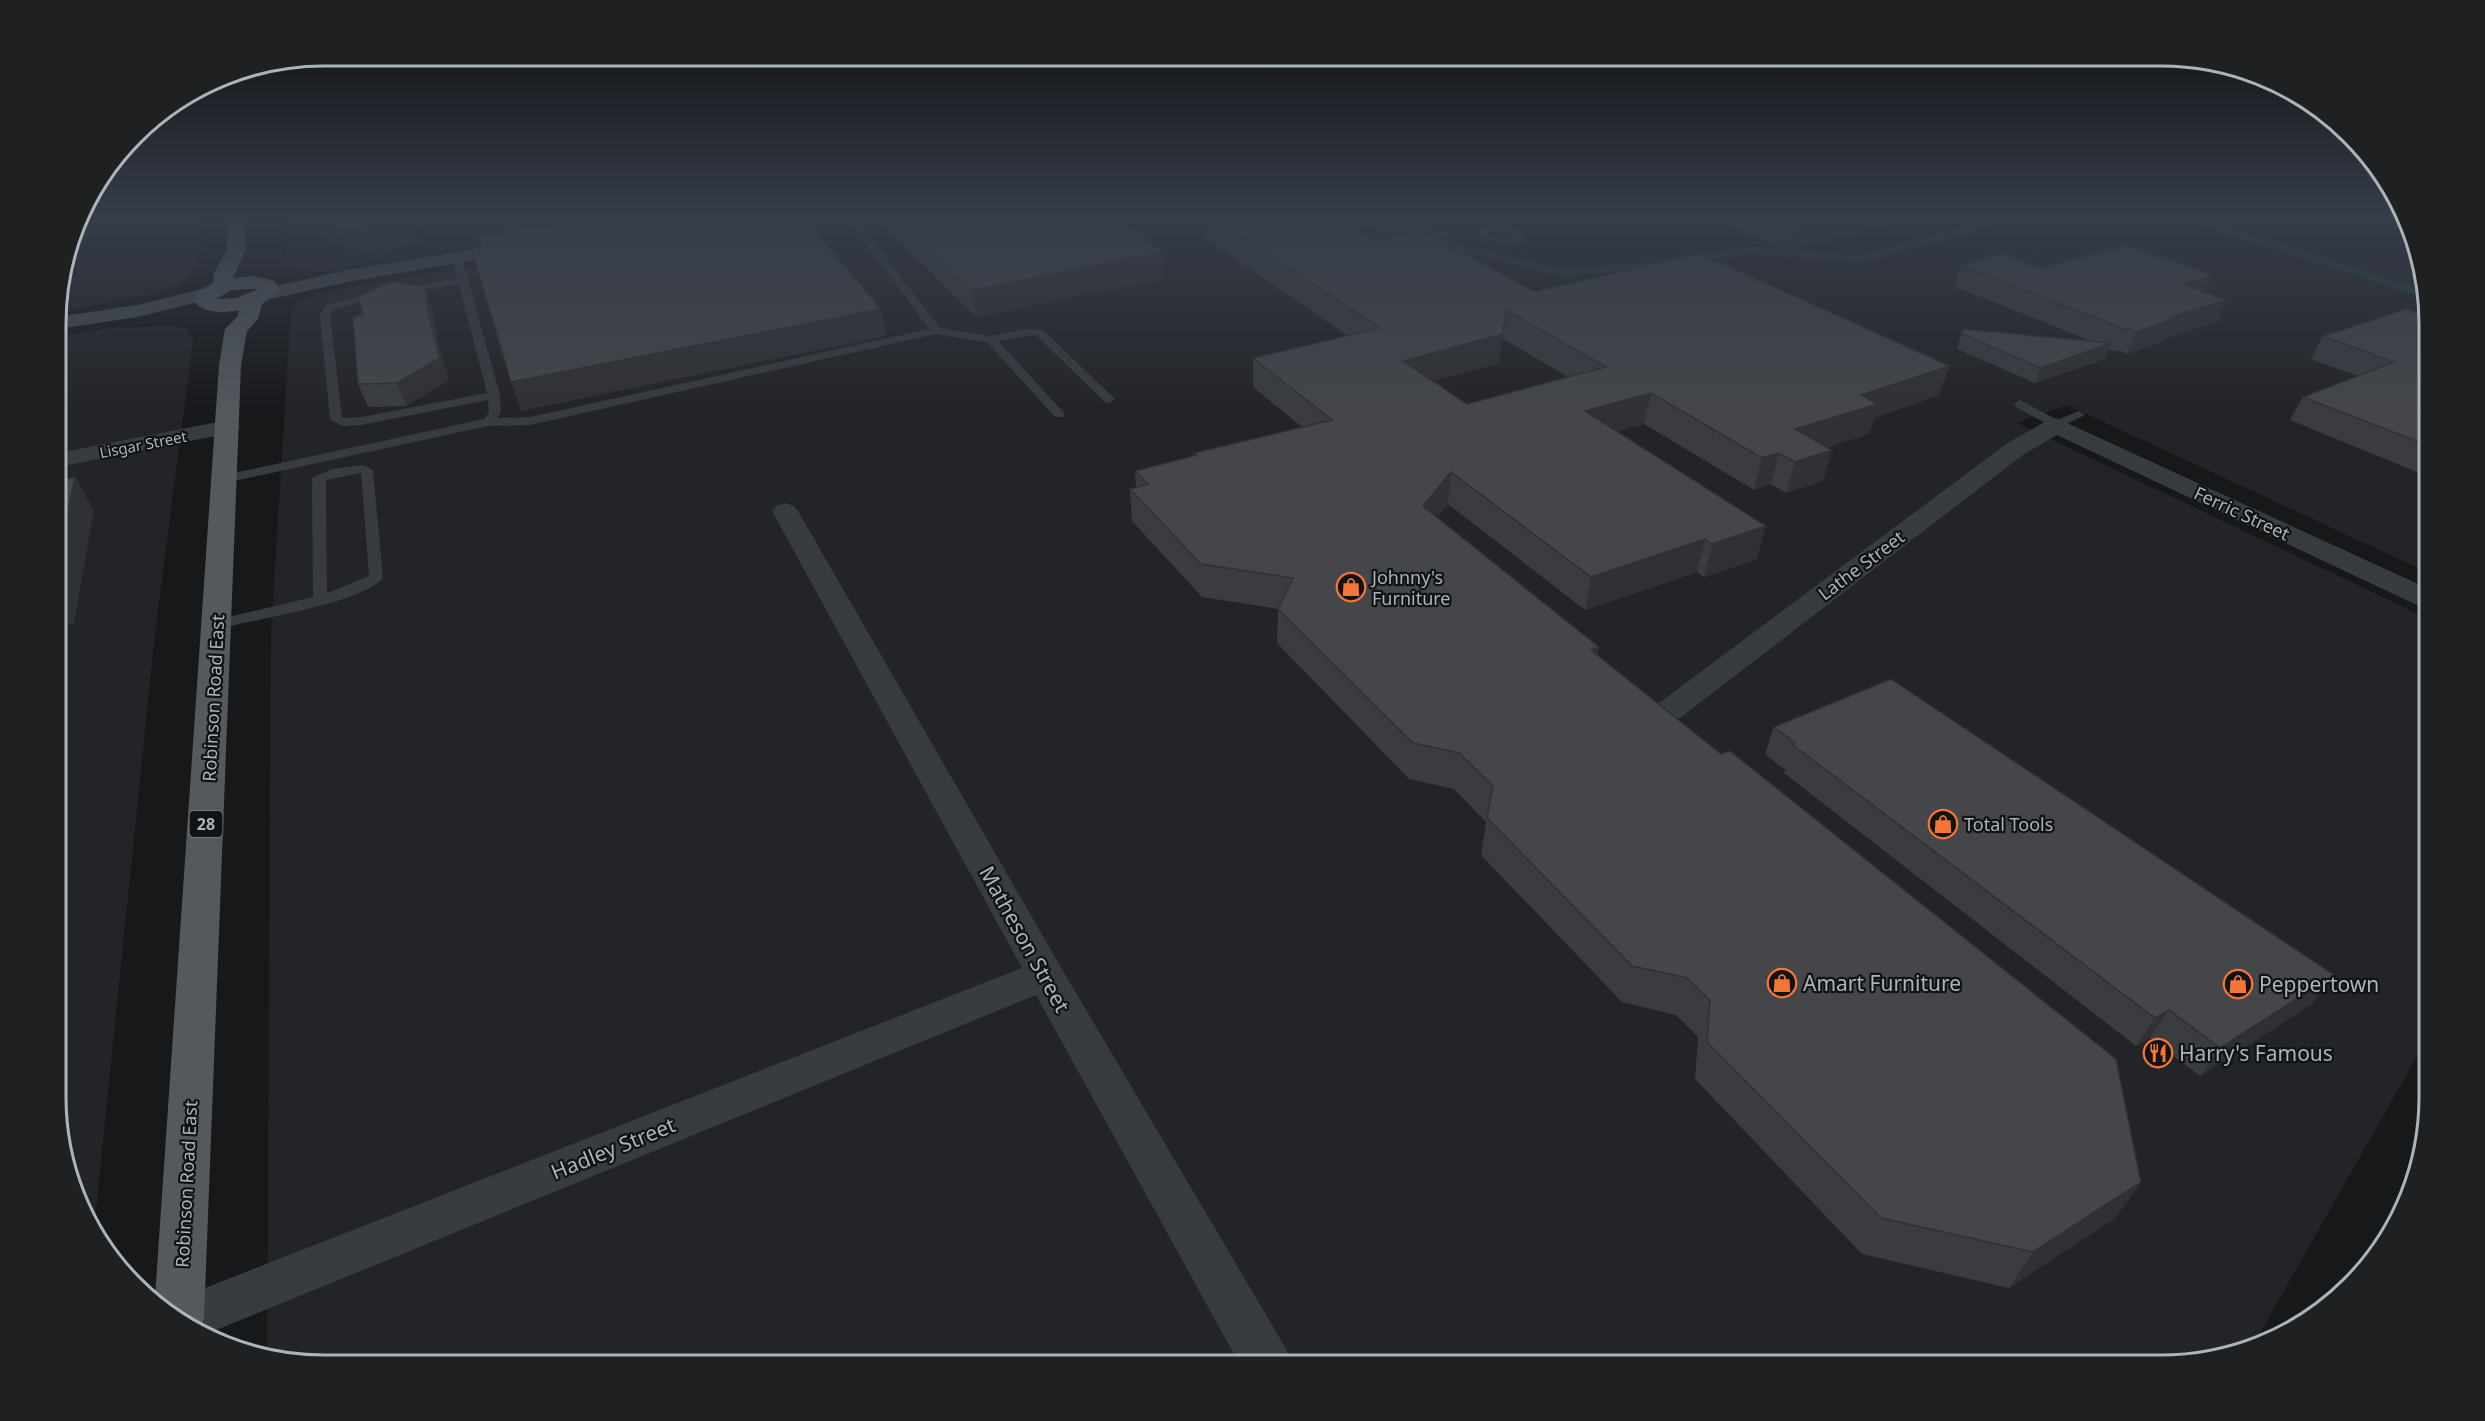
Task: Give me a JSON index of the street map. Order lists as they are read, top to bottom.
{
  "streets": {
    "main road": ["Robinson Road East", "28"],
    "street": [
      "Lisgar Street",
      "Ferric Street",
      "Lathe Street",
      "Matheson Street",
      "Hadley Street"
    ]
  },
  "crossings": [
    ["Lisgar Street", "Robinson Road East"],
    ["Ferric Street", "Lathe Street"],
    ["Matheson Street", "Hadley Street"]
  ],
  "places": {
    "shop": [
      "Johnny's Furniture",
      "Total Tools",
      "Amart Furniture",
      "Peppertown"
    ],
    "restaurant": ["Harry's Famous"]
  }
}
